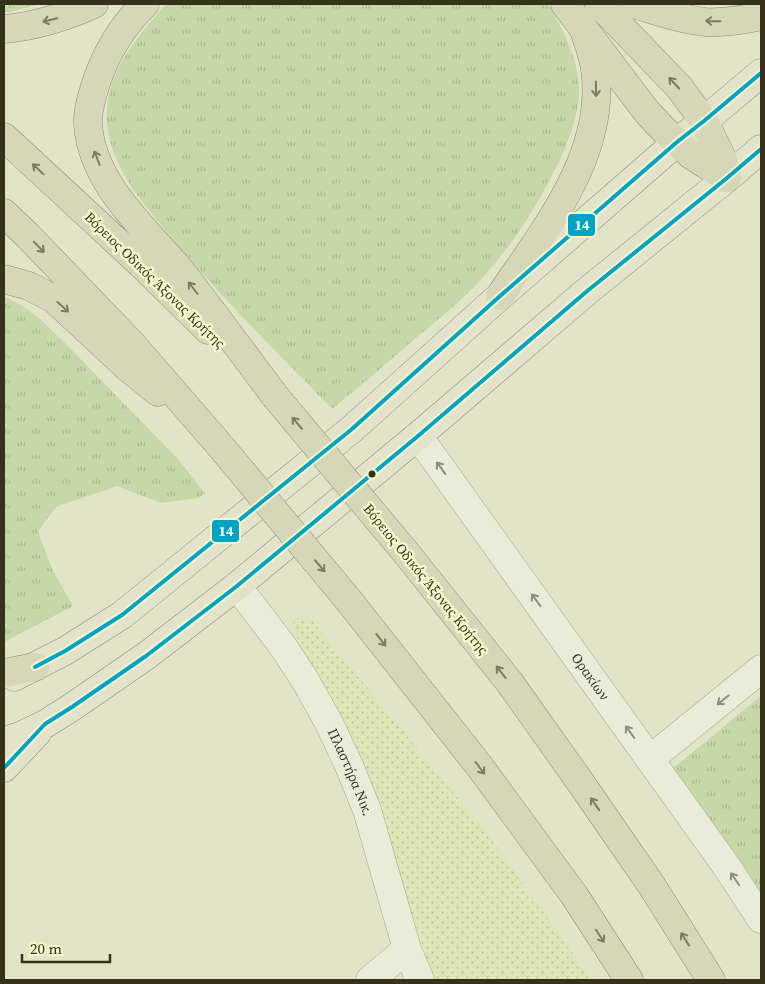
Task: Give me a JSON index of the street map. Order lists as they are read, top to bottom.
{
  "streets": {
    "highway": ["Βόρειος Οδικός Άξονας Κρήτης"],
    "street": ["Ορακίων", "Πλαστήρα Νικ."]
  },
  "one_way": ["Ορακίων"],
  "lines": ["transit line 14"],
  "scale_bar": "20 m"
}
